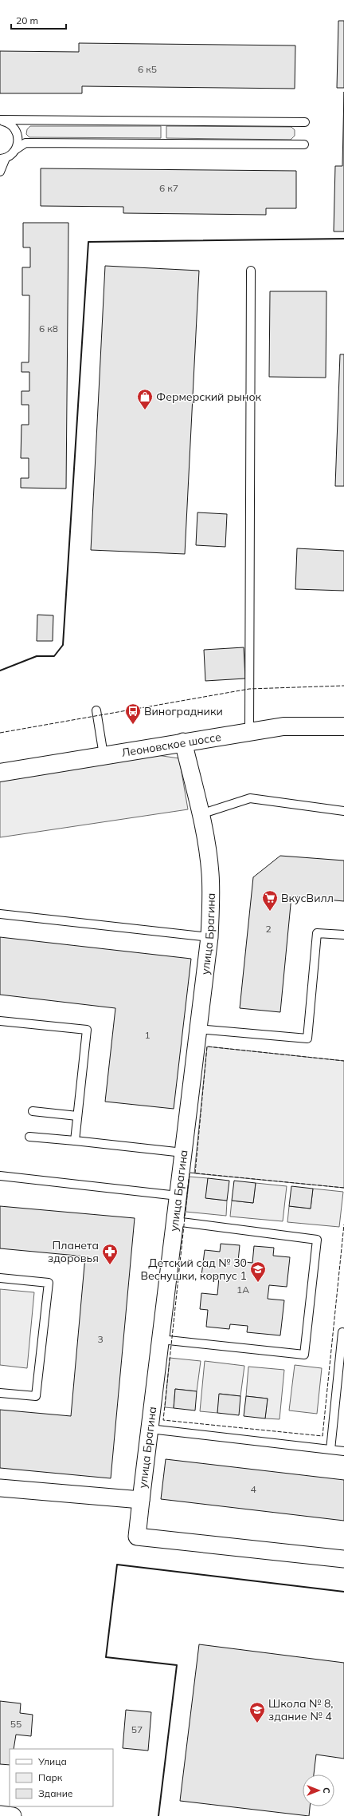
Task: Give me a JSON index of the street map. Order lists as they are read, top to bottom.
{
  "streets": {
    "main road": ["Леоновское шоссе"],
    "street": ["улица Брагина"]
  },
  "crossings": [
    ["Леоновское шоссе", "улица Брагина"]
  ],
  "places": {
    "shop": ["Фермерский рынок"],
    "bus stop": ["Виноградники"],
    "supermarket": ["ВкусВилл"],
    "pharmacy": ["Планета здоровья"],
    "school or university": ["Детский сад № 30 Веснушки, корпус 1", "Школа № 8, здание № 4"]
  },
  "house_numbers": [
    "6 к5",
    "6 к7",
    "6 к8",
    "2",
    "1",
    "1А",
    "3",
    "4",
    "55",
    "57"
  ],
  "legend": ["Улица", "Парк", "Здание"],
  "scale_bar": "20 m",
  "north": "right"
}
